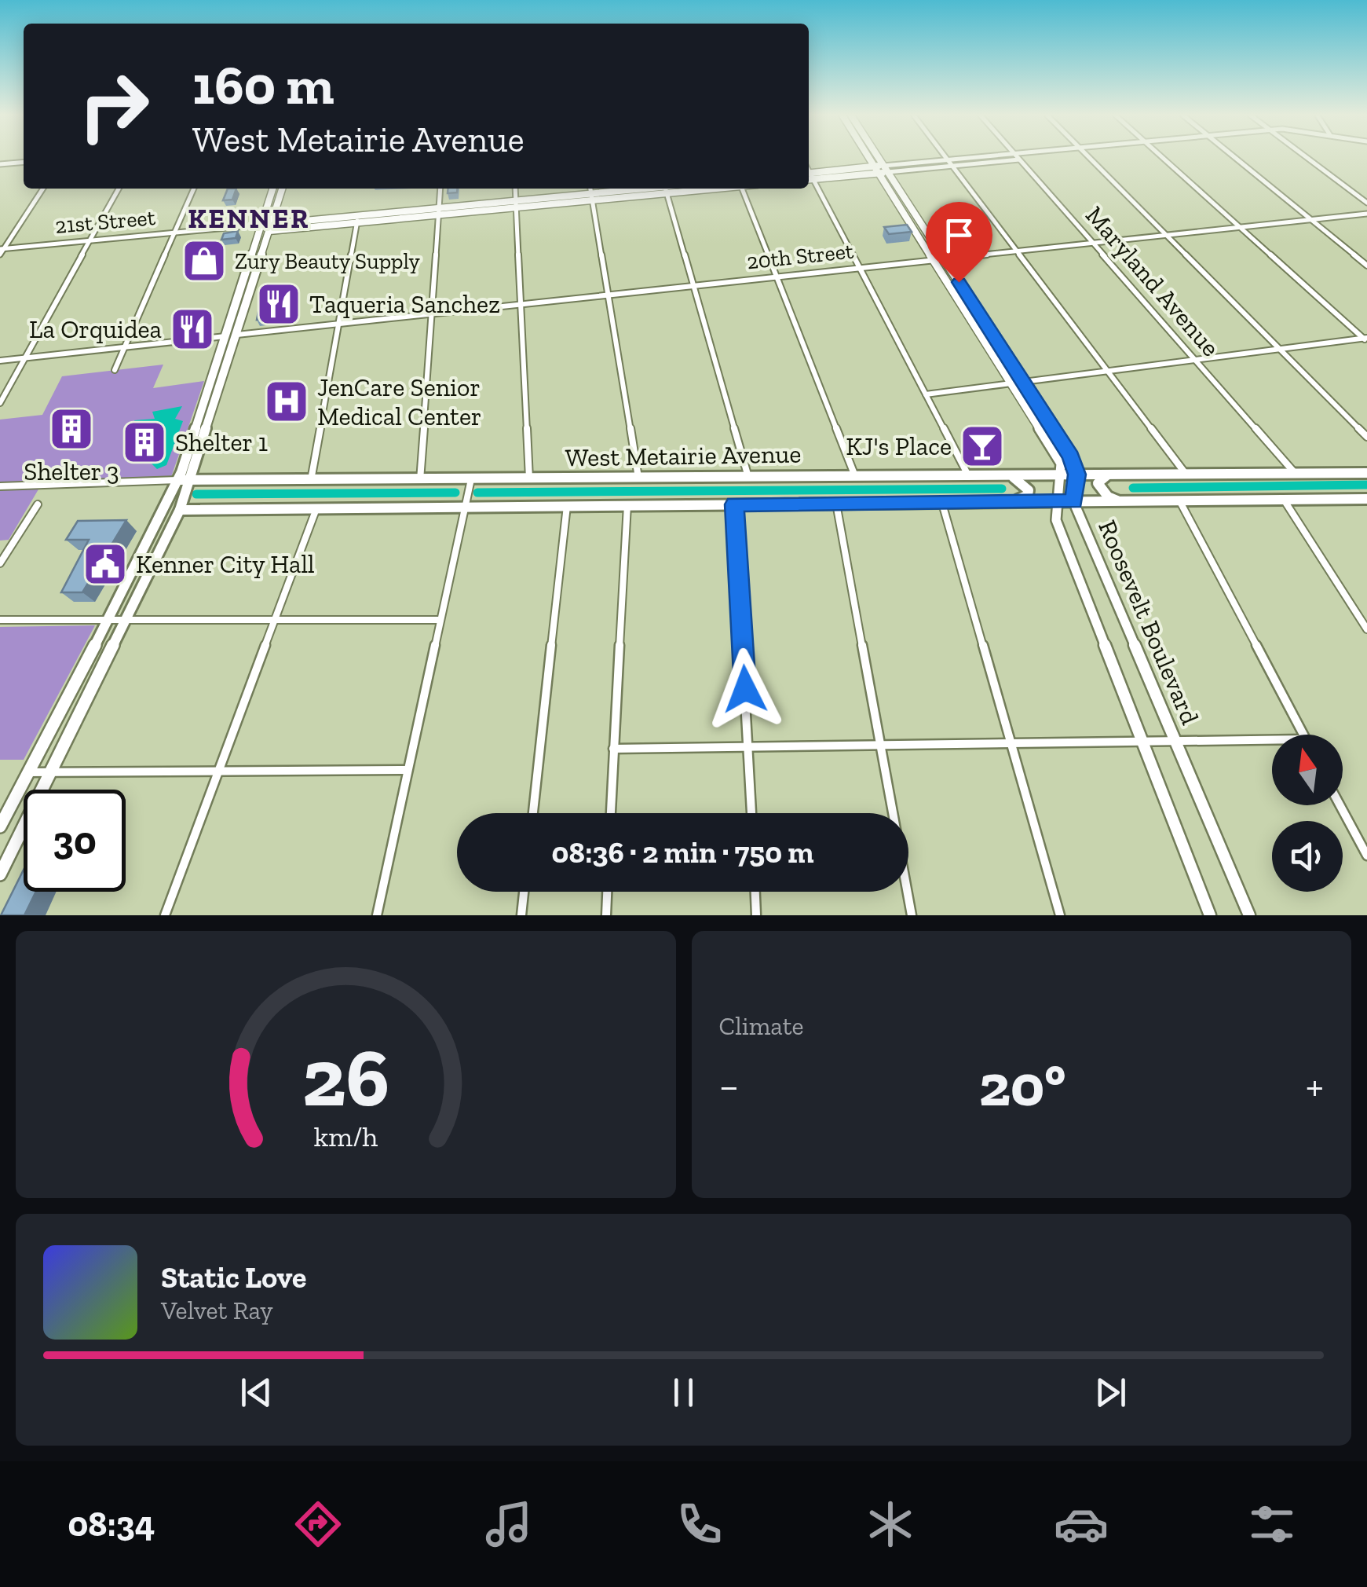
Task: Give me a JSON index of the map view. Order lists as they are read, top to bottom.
{
  "streets": {
    "main road": ["West Metairie Avenue"],
    "street": [
      "21st Street",
      "20th Street",
      "Maryland Avenue",
      "Roosevelt Boulevard"
    ]
  },
  "crossings": [
    ["20th Street", "Maryland Avenue"],
    ["Maryland Avenue", "West Metairie Avenue"],
    ["West Metairie Avenue", "Roosevelt Boulevard"]
  ],
  "districts": ["KENNER"],
  "places": {
    "shop": ["Zury Beauty Supply"],
    "restaurant": ["Taqueria Sanchez", "La Orquidea"],
    "hospital": ["JenCare Senior Medical Center"],
    "building": ["Shelter 3", "Shelter 1"],
    "bar": ["KJ's Place"],
    "public building": ["Kenner City Hall"]
  },
  "north": "top",
  "page": {
    "turn": ["160 m", "West Metairie Avenue"],
    "limit": "30",
    "trip": "08:36 · 2 min · 750 m",
    "tile": "Climate",
    "heat": ["−", "20°", "+"],
    "song": ["Static Love", "Velvet Ray"],
    "tabs": "08:34",
    "gauge": ["26", "km/h"]
  }
}
